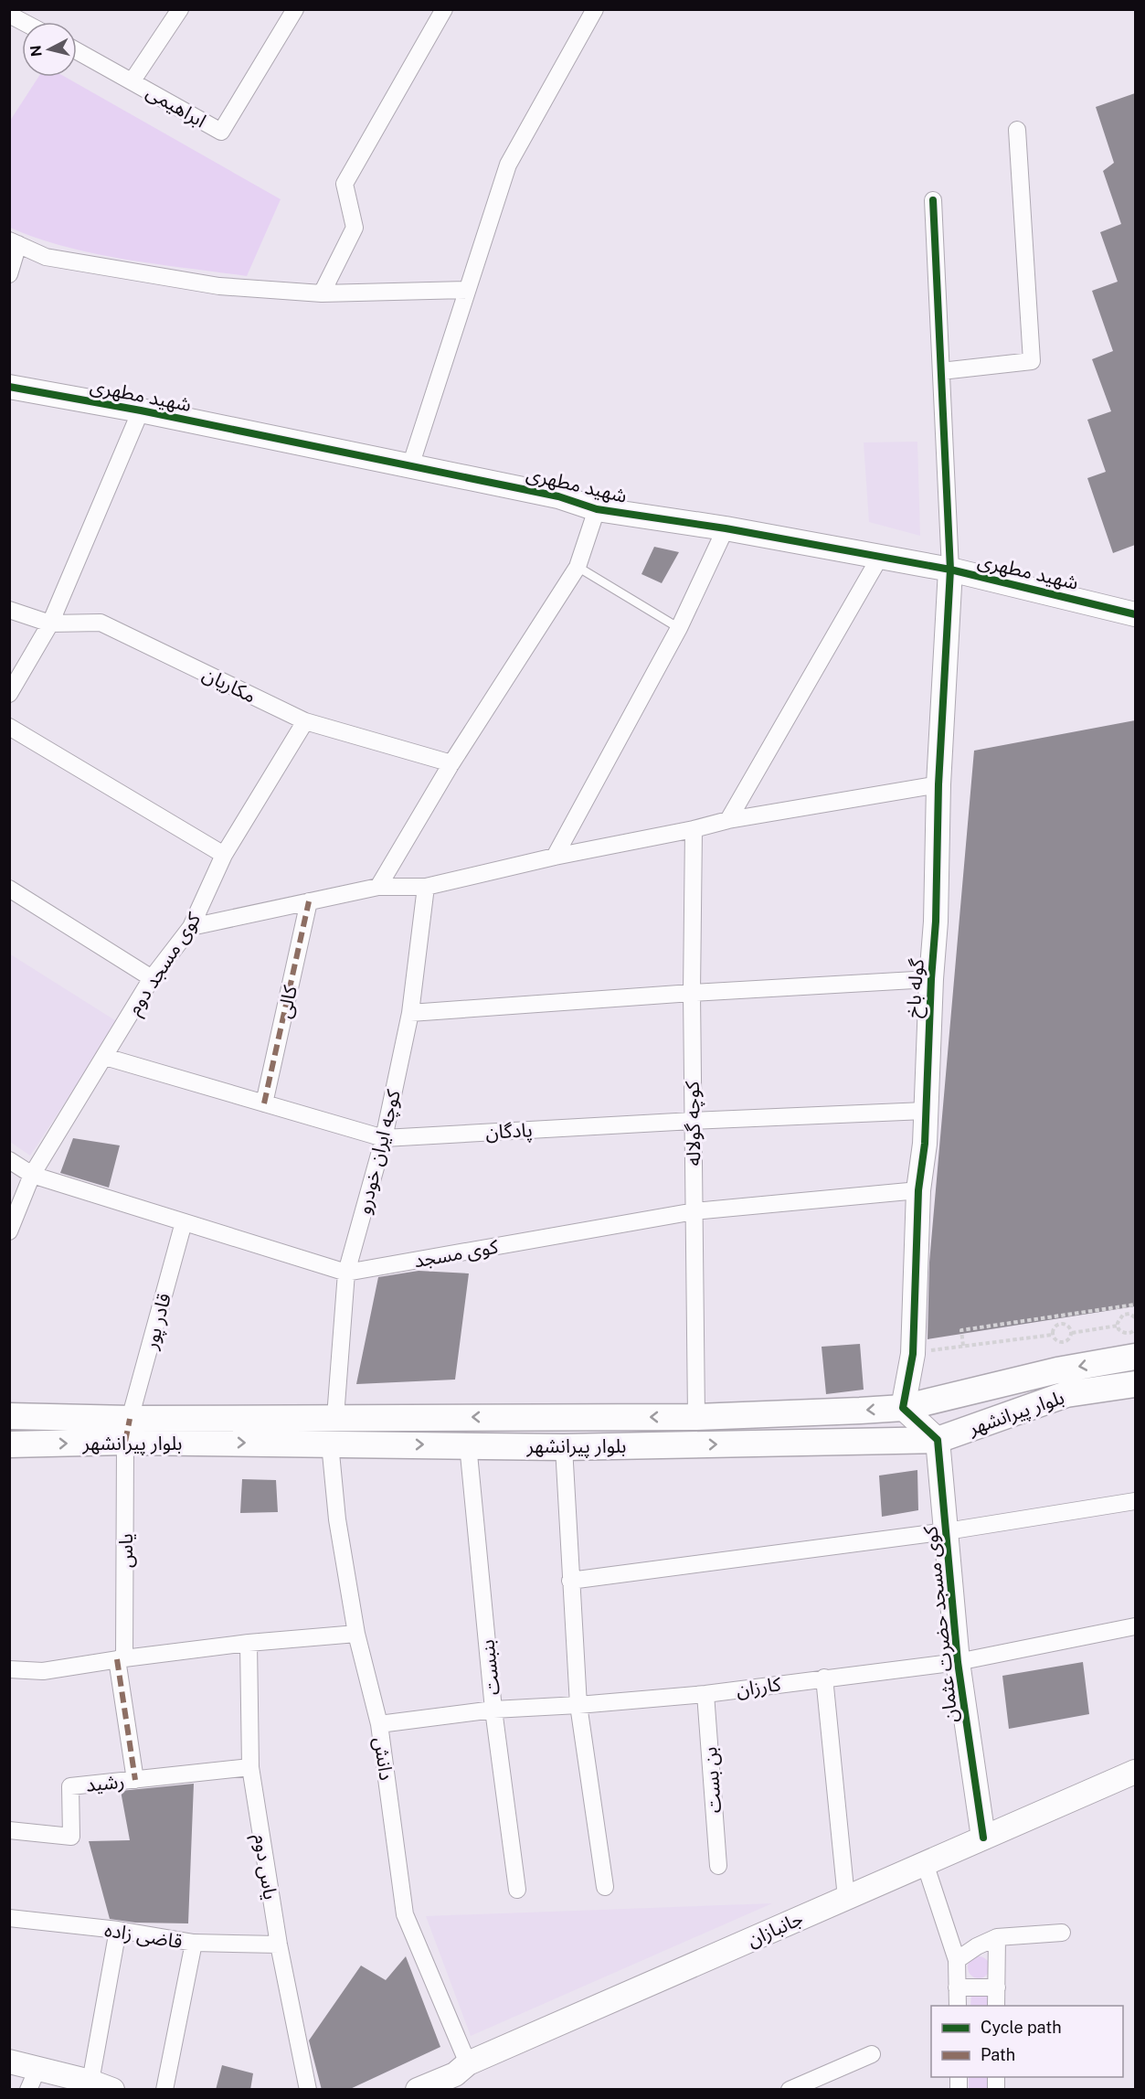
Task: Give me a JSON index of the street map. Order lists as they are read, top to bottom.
{
  "streets": {
    "main road": ["بلوار پیرانشهر"],
    "street": [
      "ابراهیمی",
      "شهید مطهری",
      "مکاریان",
      "کوی مسجد دوم",
      "گوله باخ",
      "کالی",
      "کوچه گولاله",
      "پادگان",
      "کوچه ایران خودرو",
      "کوی مسجد",
      "قادر پور",
      "یاس",
      "کوی مسجد حضرت عثمان",
      "بنبست",
      "کارزان",
      "دانش",
      "بن بست",
      "رشید",
      "یاس دوم",
      "جانبازان",
      "قاضی زاده"
    ]
  },
  "crossings": [
    ["شهید مطهری", "گوله باخ"],
    ["مکاریان", "کوی مسجد دوم"],
    ["کوی مسجد دوم", "پادگان"],
    ["کوی مسجد دوم", "کوی مسجد"],
    ["گوله باخ", "پادگان"],
    ["گوله باخ", "کوی مسجد"],
    ["گوله باخ", "بلوار پیرانشهر"],
    ["کالی", "پادگان"],
    ["کوچه گولاله", "پادگان"],
    ["کوچه گولاله", "کوی مسجد"],
    ["کوچه گولاله", "بلوار پیرانشهر"],
    ["پادگان", "کوچه ایران خودرو"],
    ["کوچه ایران خودرو", "کوی مسجد"],
    ["کوچه ایران خودرو", "بلوار پیرانشهر"],
    ["کوی مسجد", "قادر پور"],
    ["قادر پور", "بلوار پیرانشهر"],
    ["قادر پور", "یاس"],
    ["بلوار پیرانشهر", "یاس"],
    ["بلوار پیرانشهر", "کوی مسجد حضرت عثمان"],
    ["بلوار پیرانشهر", "بنبست"],
    ["بلوار پیرانشهر", "دانش"],
    ["یاس", "رشید"],
    ["کوی مسجد حضرت عثمان", "کارزان"],
    ["کوی مسجد حضرت عثمان", "جانبازان"],
    ["بنبست", "کارزان"],
    ["کارزان", "دانش"],
    ["کارزان", "بن بست"],
    ["دانش", "جانبازان"],
    ["رشید", "یاس دوم"],
    ["یاس دوم", "قاضی زاده"]
  ],
  "legend": ["Cycle path", "Path"],
  "north": "left"
}
